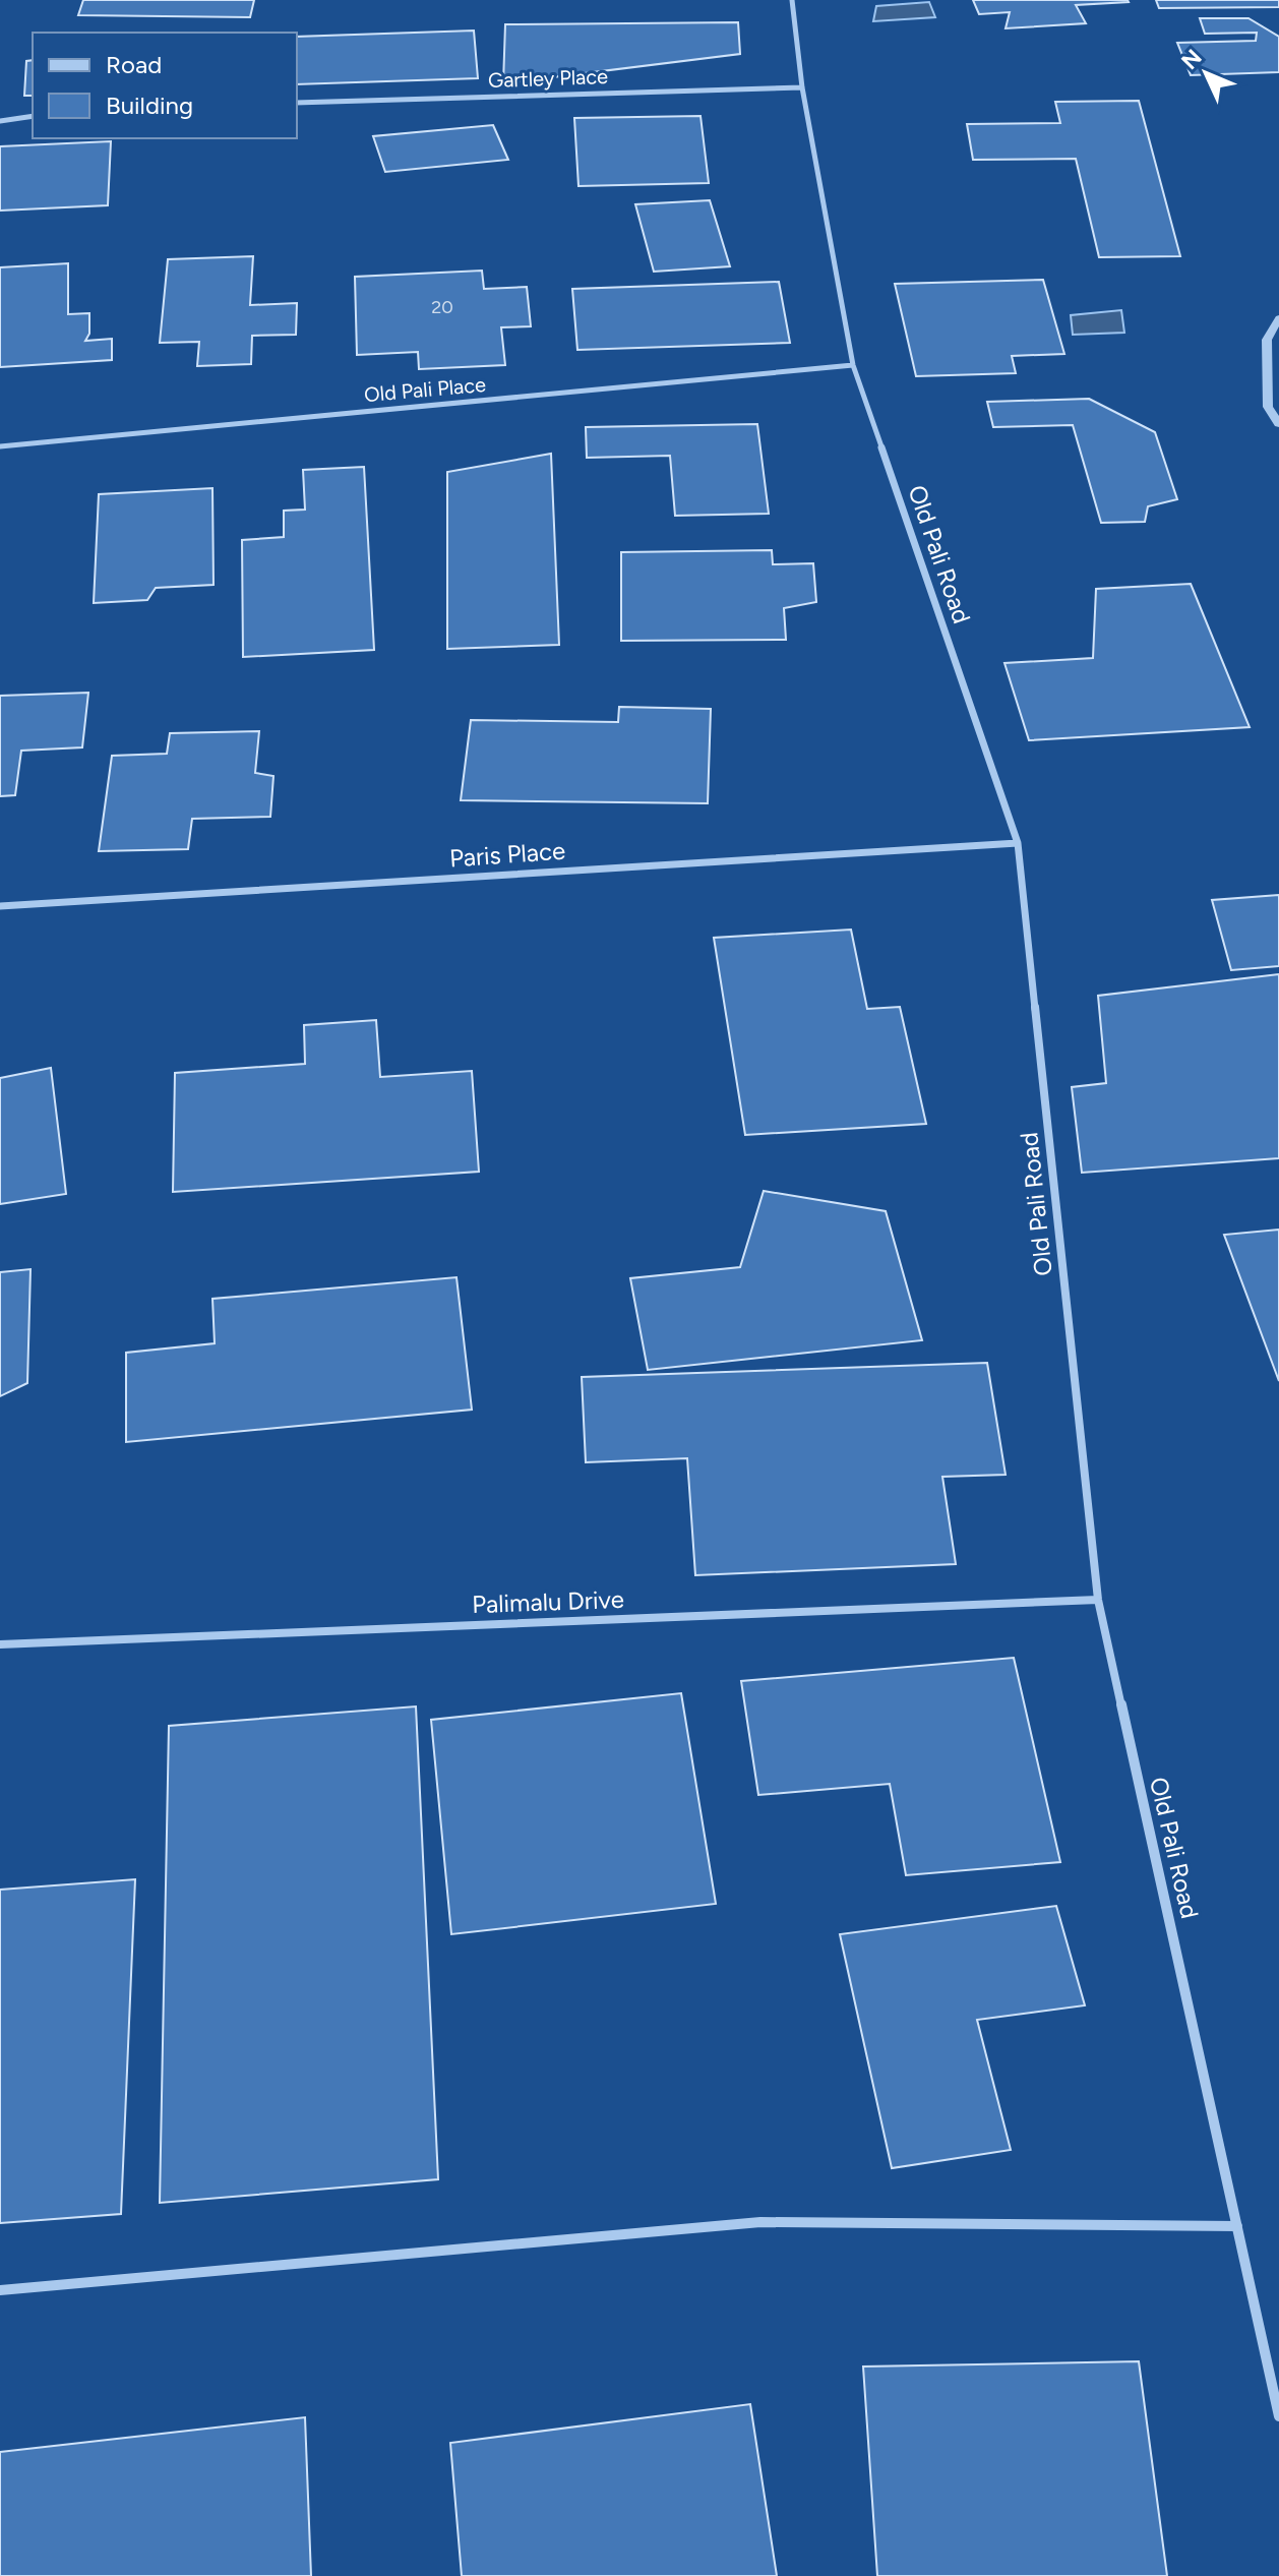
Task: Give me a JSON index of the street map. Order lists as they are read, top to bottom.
{
  "streets": {
    "street": [
      "Gartley Place",
      "Old Pali Place",
      "Old Pali Road",
      "Paris Place",
      "Palimalu Drive"
    ]
  },
  "crossings": [
    ["Gartley Place", "Old Pali Road"],
    ["Old Pali Place", "Old Pali Road"],
    ["Old Pali Road", "Paris Place"],
    ["Old Pali Road", "Palimalu Drive"]
  ],
  "house_numbers": ["20"],
  "legend": ["Road", "Building"],
  "north": "top left"
}
